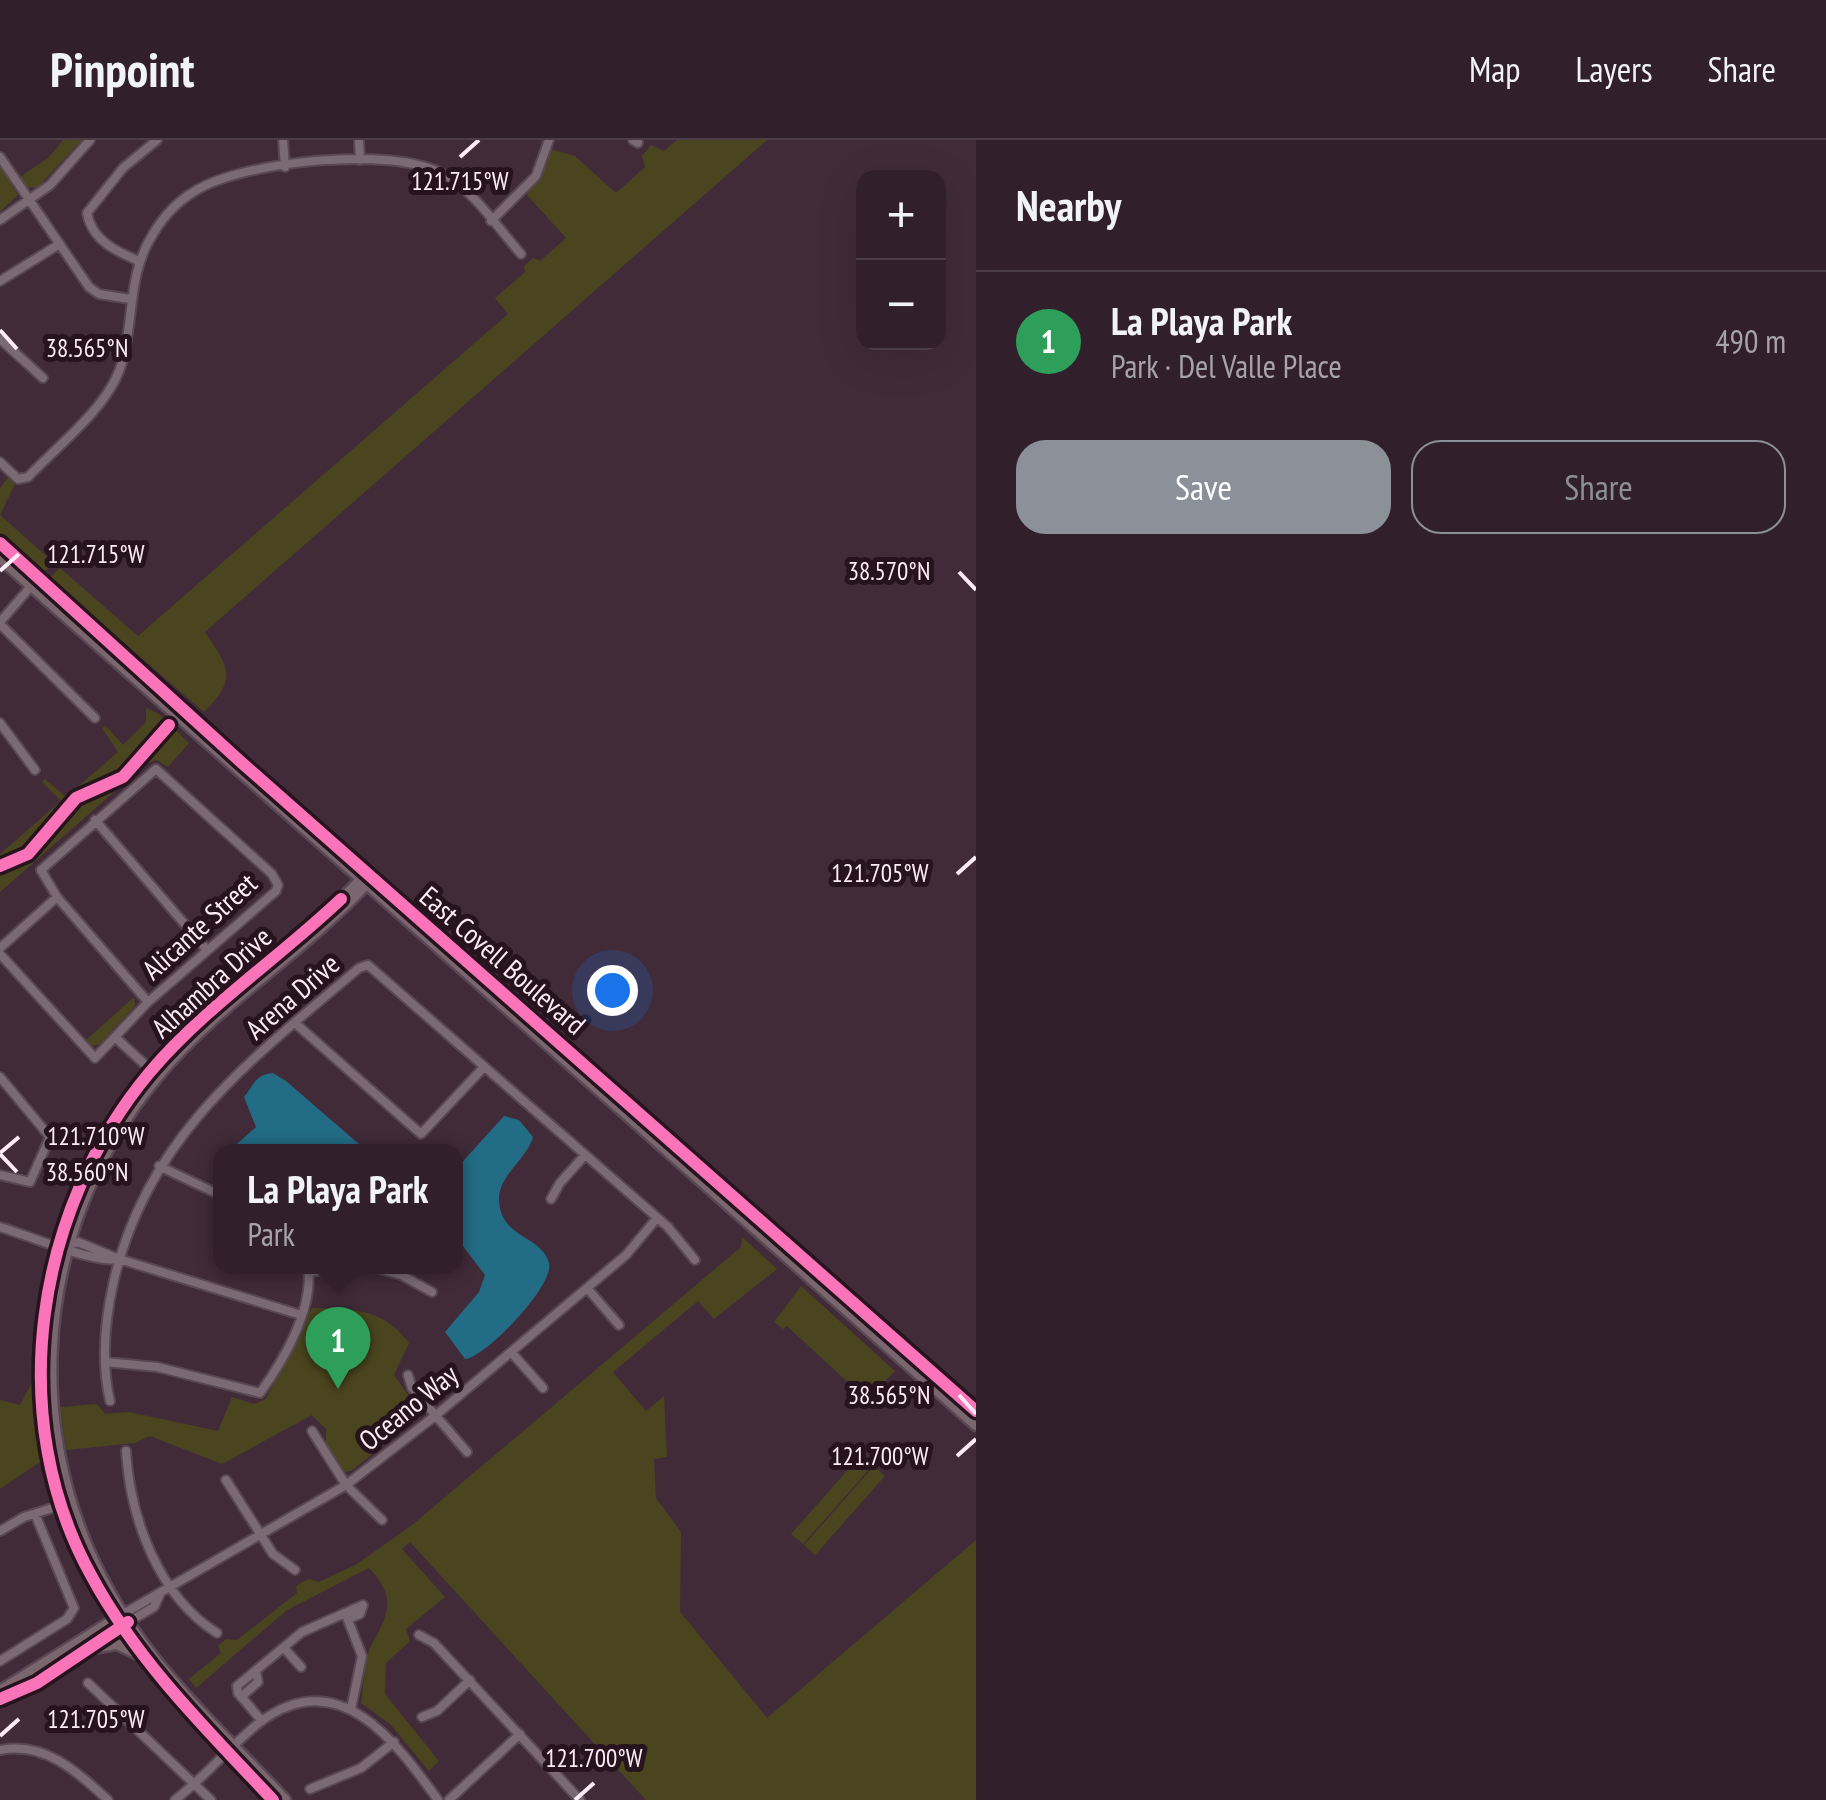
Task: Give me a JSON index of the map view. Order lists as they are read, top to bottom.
{
  "streets": {
    "main road": ["East Covell Boulevard", "Alhambra Drive"],
    "street": ["Alicante Street", "Arena Drive", "Oceano Way"]
  },
  "crossings": [
    ["East Covell Boulevard", "Alhambra Drive"],
    ["Alhambra Drive", "Oceano Way"],
    ["Arena Drive", "Oceano Way"]
  ],
  "page": {
    "header": "Pinpoint",
    "nav": ["Map", "Layers", "Share"],
    "heading": "Nearby",
    "map_buttons": ["+", "−"],
    "list": [
      {
        "mark": "1",
        "name": "La Playa Park",
        "note": "Park · Del Valle Place",
        "value": "490 m"
      }
    ],
    "buttons": ["Save", "Share"],
    "popup": ["La Playa Park", "Park"],
    "pins": "1"
  },
  "coordinates": [
    "121.715°W",
    "38.565°N",
    "38.570°N",
    "121.705°W",
    "121.710°W",
    "38.560°N",
    "121.700°W"
  ]
}
